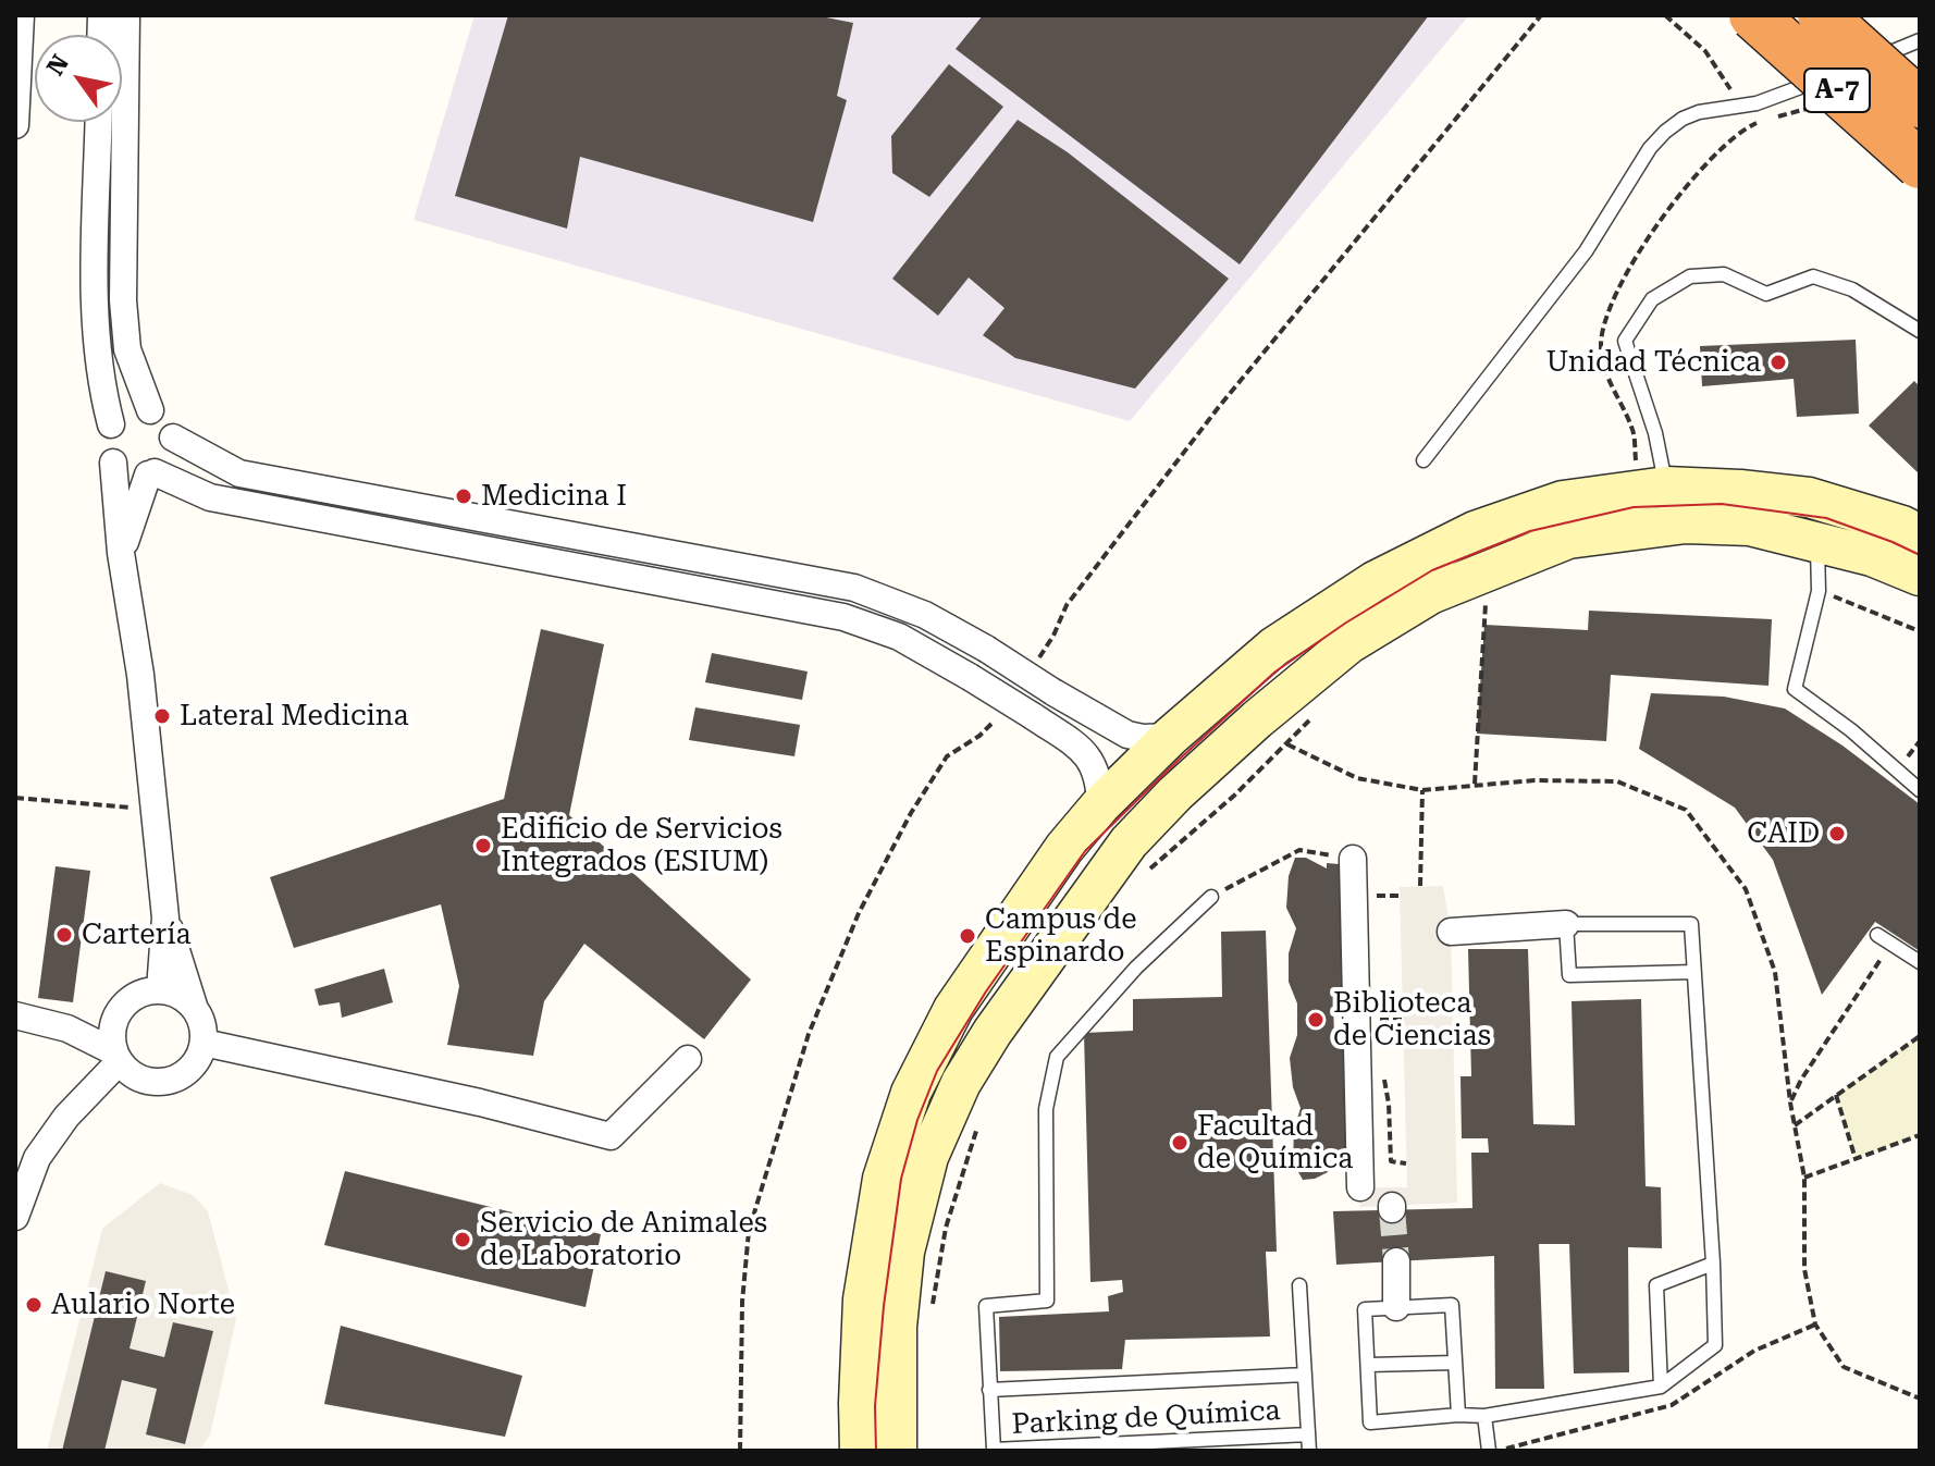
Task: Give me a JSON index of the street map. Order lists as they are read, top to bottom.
{
  "streets": {
    "highway": ["A-7"],
    "lane": ["Parking de Química"]
  },
  "places": [
    "Unidad Técnica",
    "Medicina I",
    "Lateral Medicina",
    "CAID",
    "Edificio de Servicios Integrados (ESIUM)",
    "Cartería",
    "Campus de Espinardo",
    "Biblioteca de Ciencias",
    "Facultad de Química",
    "Servicio de Animales de Laboratorio",
    "Aulario Norte"
  ],
  "north": "top left"
}
